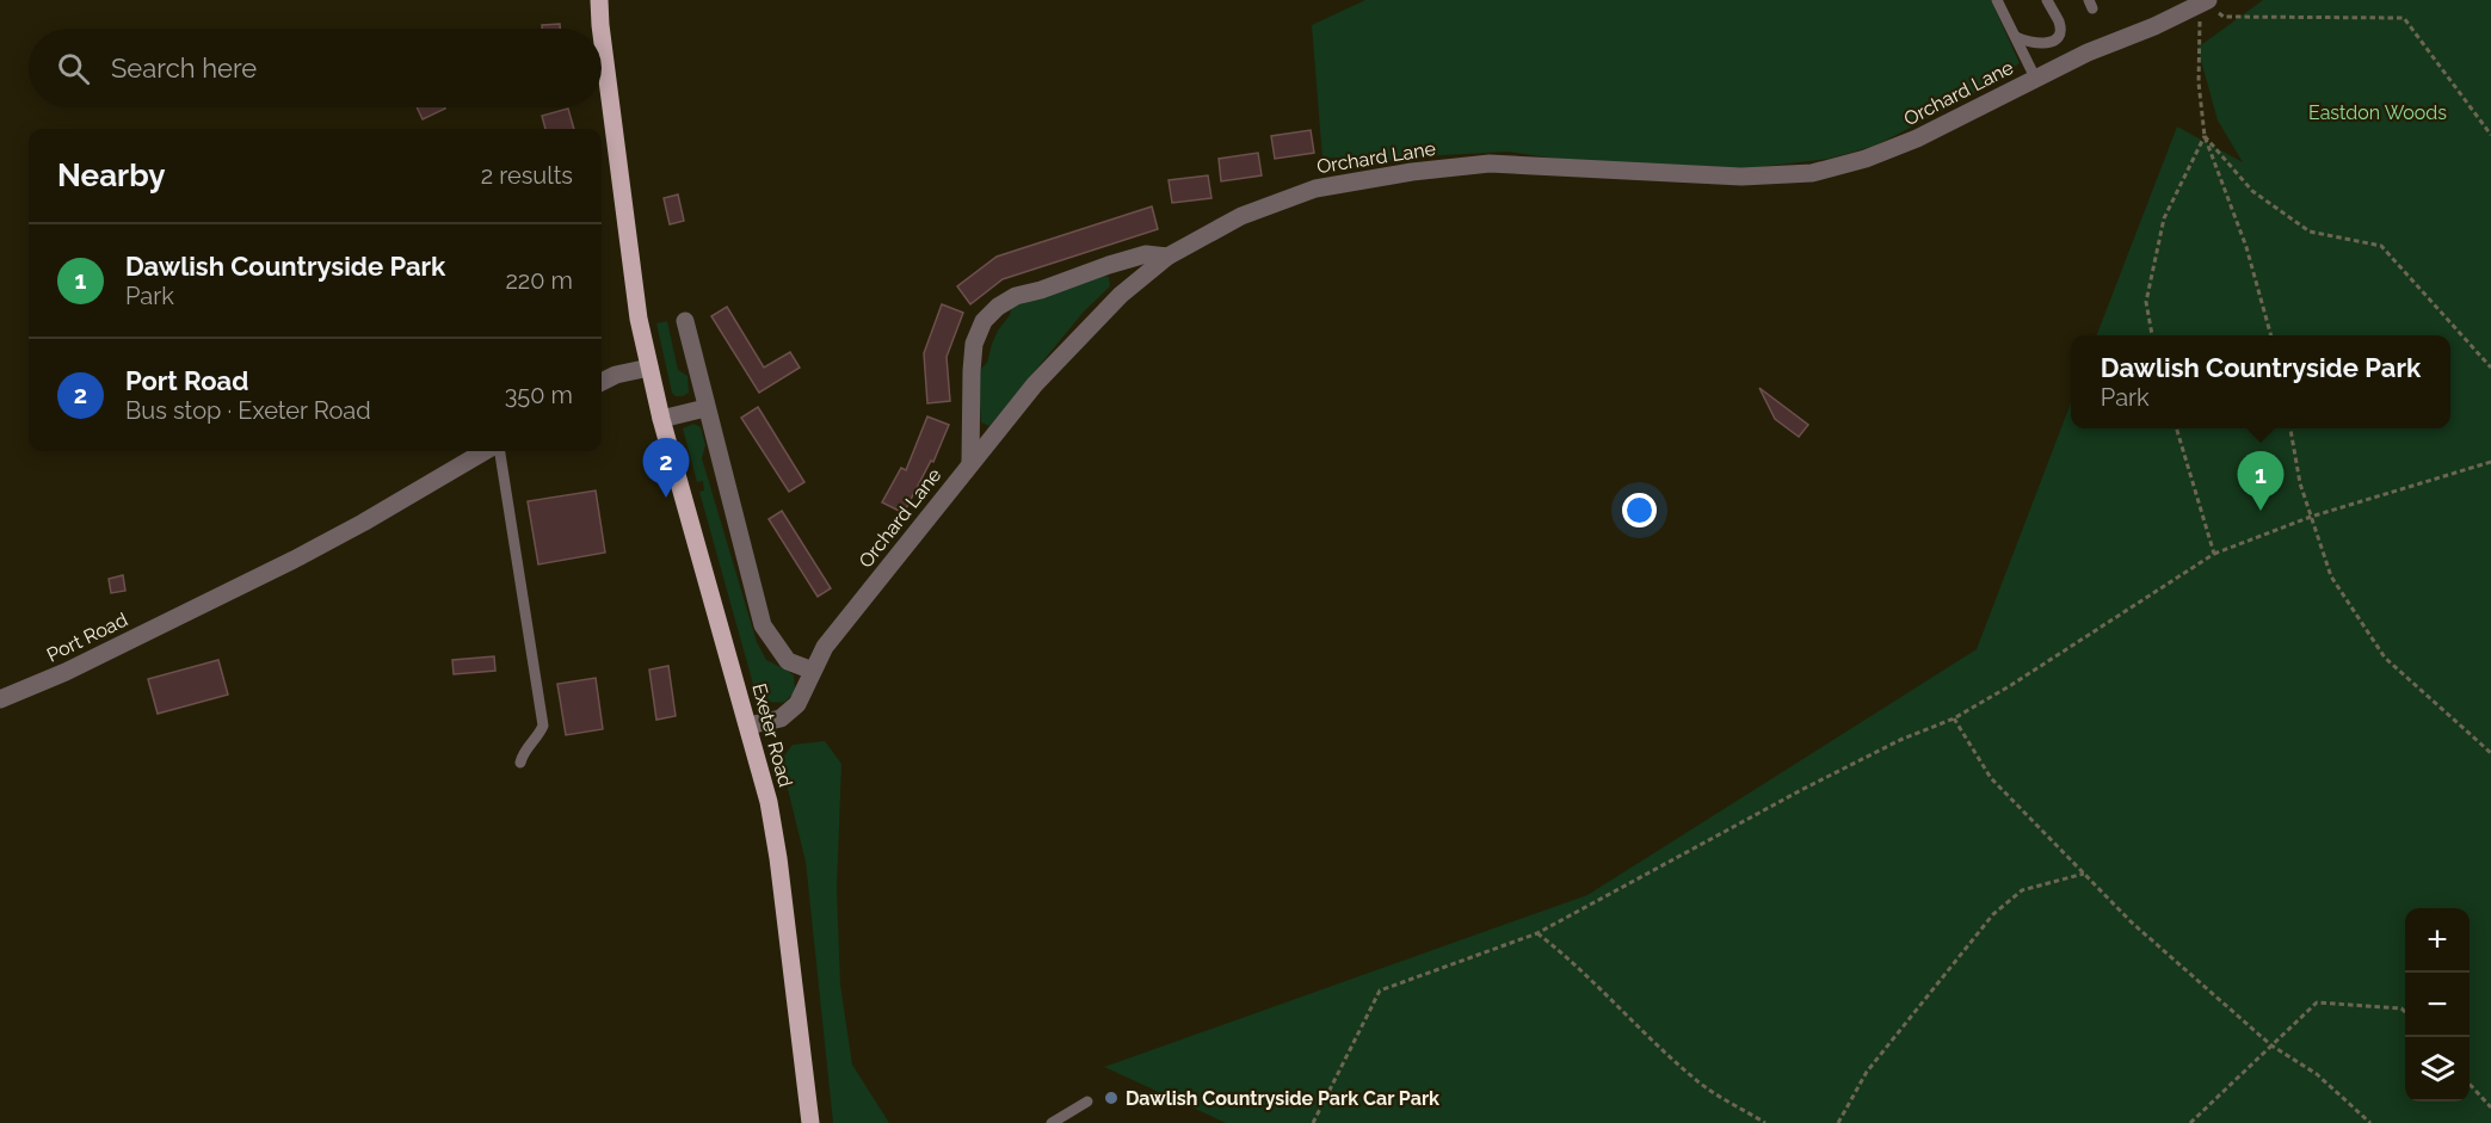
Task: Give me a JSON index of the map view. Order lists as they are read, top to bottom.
{
  "streets": {
    "main road": ["Exeter Road"],
    "street": ["Orchard Lane", "Port Road"]
  },
  "crossings": [
    ["Orchard Lane", "Exeter Road"]
  ],
  "parks": ["Eastdon Woods"],
  "places": ["Dawlish Countryside Park Car Park"],
  "page": {
    "search": "Search here",
    "heading": ["Nearby", "2 results"],
    "list": [
      {
        "mark": "1",
        "name": "Dawlish Countryside Park",
        "note": "Park",
        "value": "220 m"
      },
      {
        "mark": "2",
        "name": "Port Road",
        "note": "Bus stop · Exeter Road",
        "value": "350 m"
      }
    ],
    "popup": ["Dawlish Countryside Park", "Park"],
    "pins": ["2", "1"],
    "map_buttons": ["+", "−"]
  }
}
